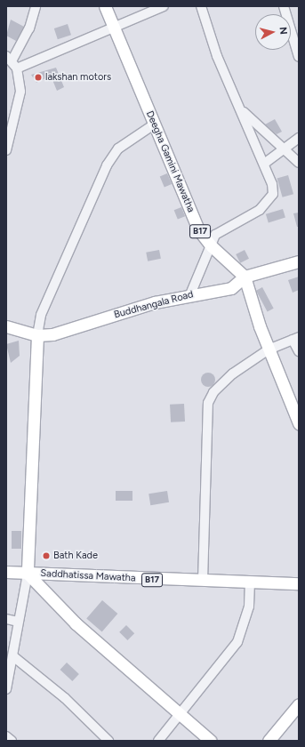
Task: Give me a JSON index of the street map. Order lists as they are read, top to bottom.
{
  "streets": {
    "main road": [
      "Deegha Gamini Mawatha",
      "B17",
      "Buddhangala Road",
      "Saddhatissa Mawatha"
    ]
  },
  "crossings": [
    ["Deegha Gamini Mawatha", "Buddhangala Road"]
  ],
  "places": ["lakshan motors", "Bath Kade"],
  "north": "right"
}
